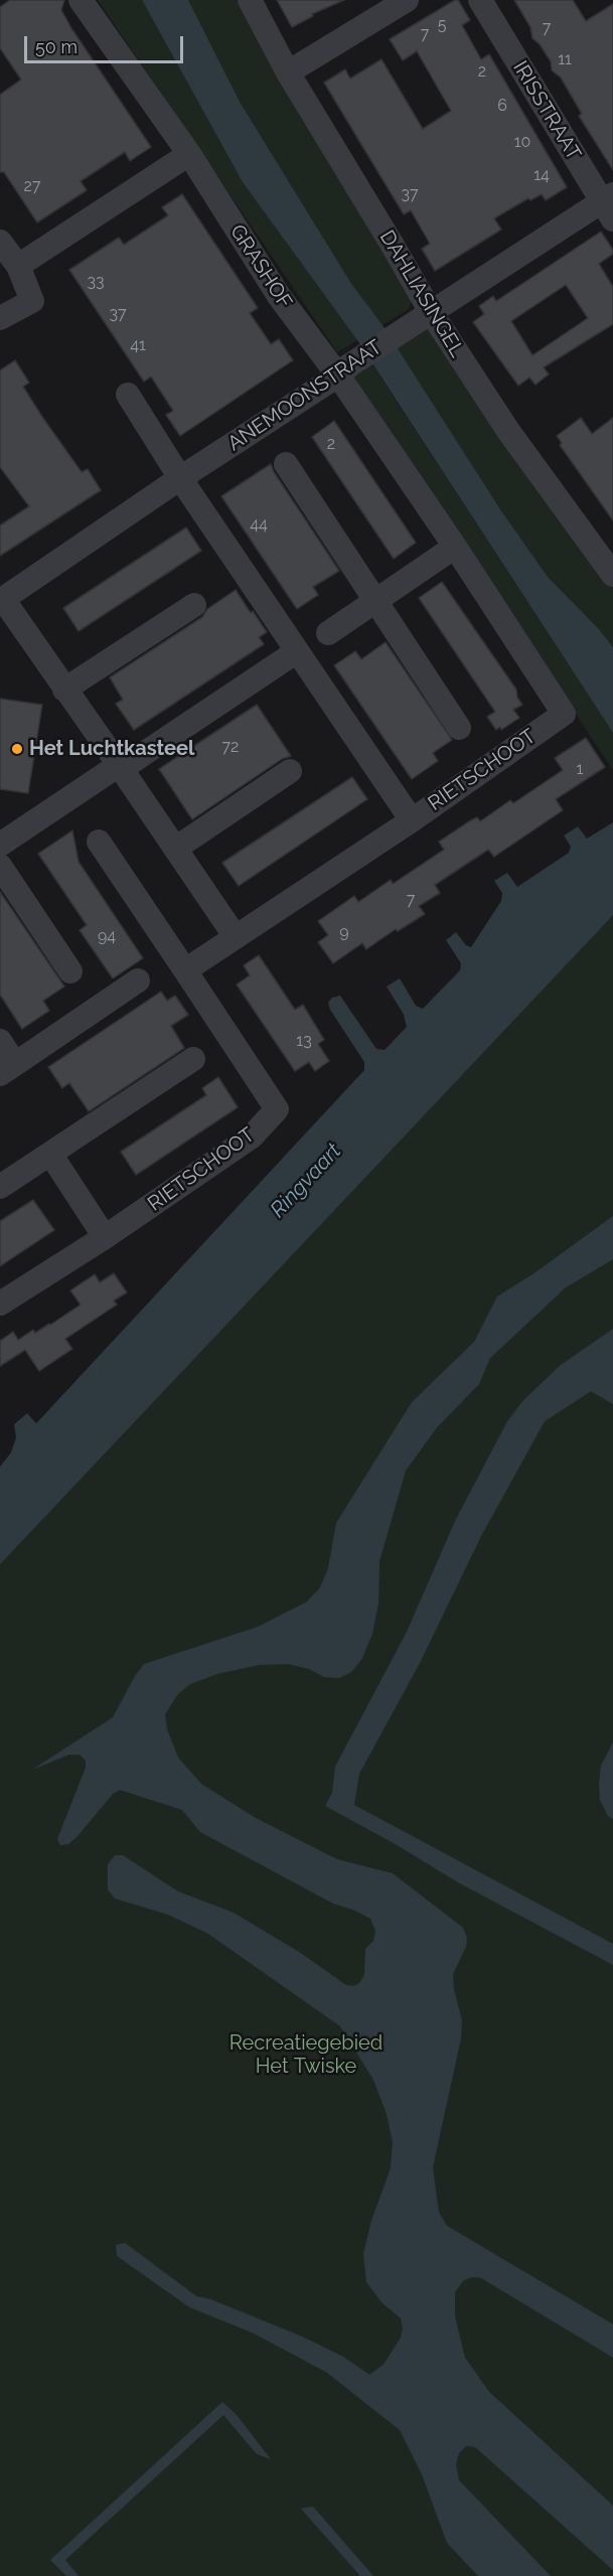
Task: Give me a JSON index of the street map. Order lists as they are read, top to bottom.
{
  "streets": {
    "street": [
      "IRISSTRAAT",
      "GRASHOF",
      "DAHLIASINGEL",
      "ANEMOONSTRAAT",
      "RIETSCHOOT"
    ]
  },
  "crossings": [
    ["IRISSTRAAT", "ANEMOONSTRAAT"],
    ["GRASHOF", "ANEMOONSTRAAT"],
    ["GRASHOF", "RIETSCHOOT"],
    ["DAHLIASINGEL", "ANEMOONSTRAAT"],
    ["ANEMOONSTRAAT", "RIETSCHOOT"]
  ],
  "water": ["Ringvaart"],
  "parks": ["Recreatiegebied Het Twiske"],
  "places": ["Het Luchtkasteel"],
  "house_numbers": [
    "5",
    "7",
    "7",
    "11",
    "2",
    "6",
    "10",
    "14",
    "27",
    "37",
    "33",
    "37",
    "41",
    "2",
    "44",
    "72",
    "1",
    "7",
    "9",
    "94",
    "13"
  ],
  "scale_bar": "50 m"
}
